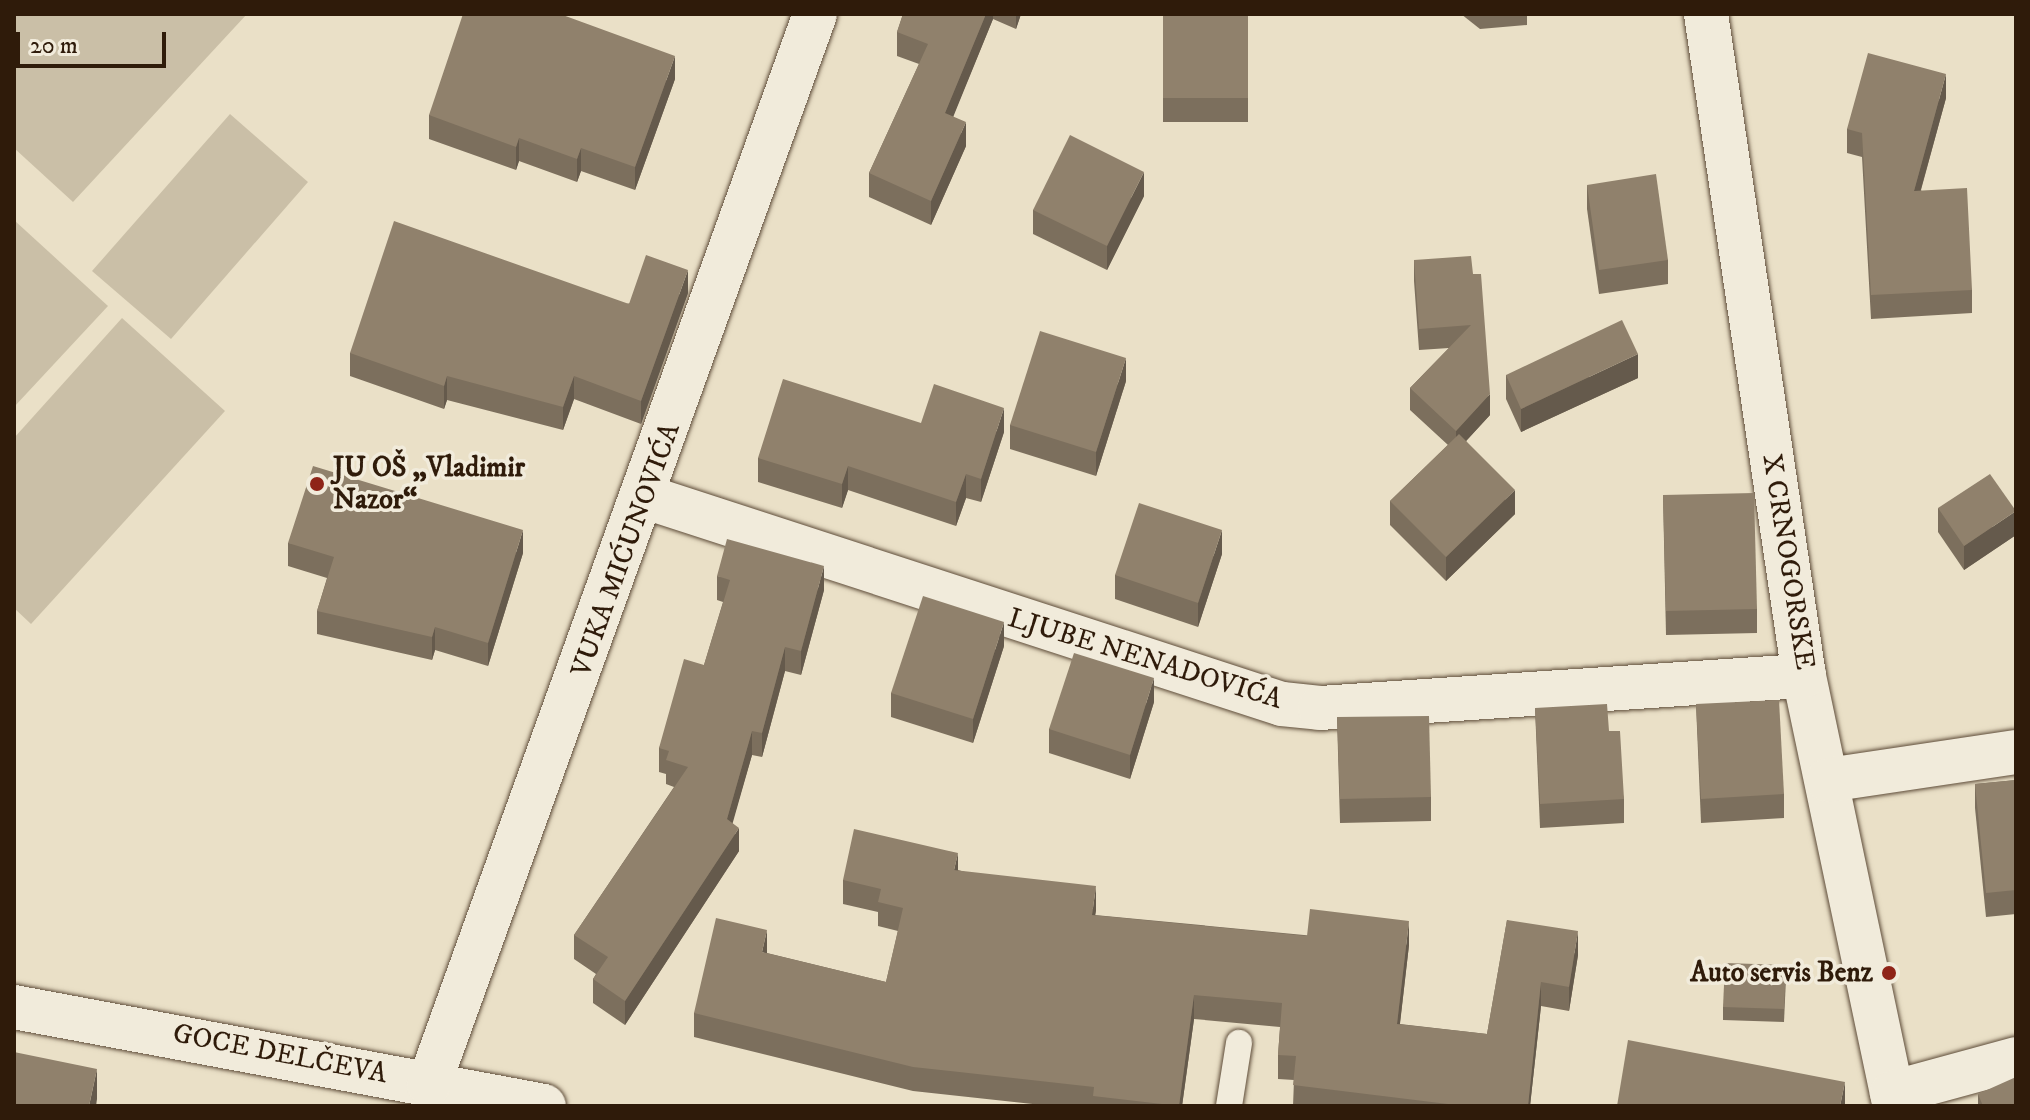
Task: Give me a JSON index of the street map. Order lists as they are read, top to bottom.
{
  "streets": {
    "street": [
      "VUKA MIĆUNOVIĆA",
      "X CRNOGORSKE",
      "LJUBE NENADOVIĆA",
      "GOCE DELČEVA"
    ]
  },
  "crossings": [
    ["VUKA MIĆUNOVIĆA", "LJUBE NENADOVIĆA"],
    ["VUKA MIĆUNOVIĆA", "GOCE DELČEVA"],
    ["X CRNOGORSKE", "LJUBE NENADOVIĆA"]
  ],
  "places": ["JU OŠ „Vladimir Nazor“", "Auto servis Benz"],
  "scale_bar": "20 m"
}
